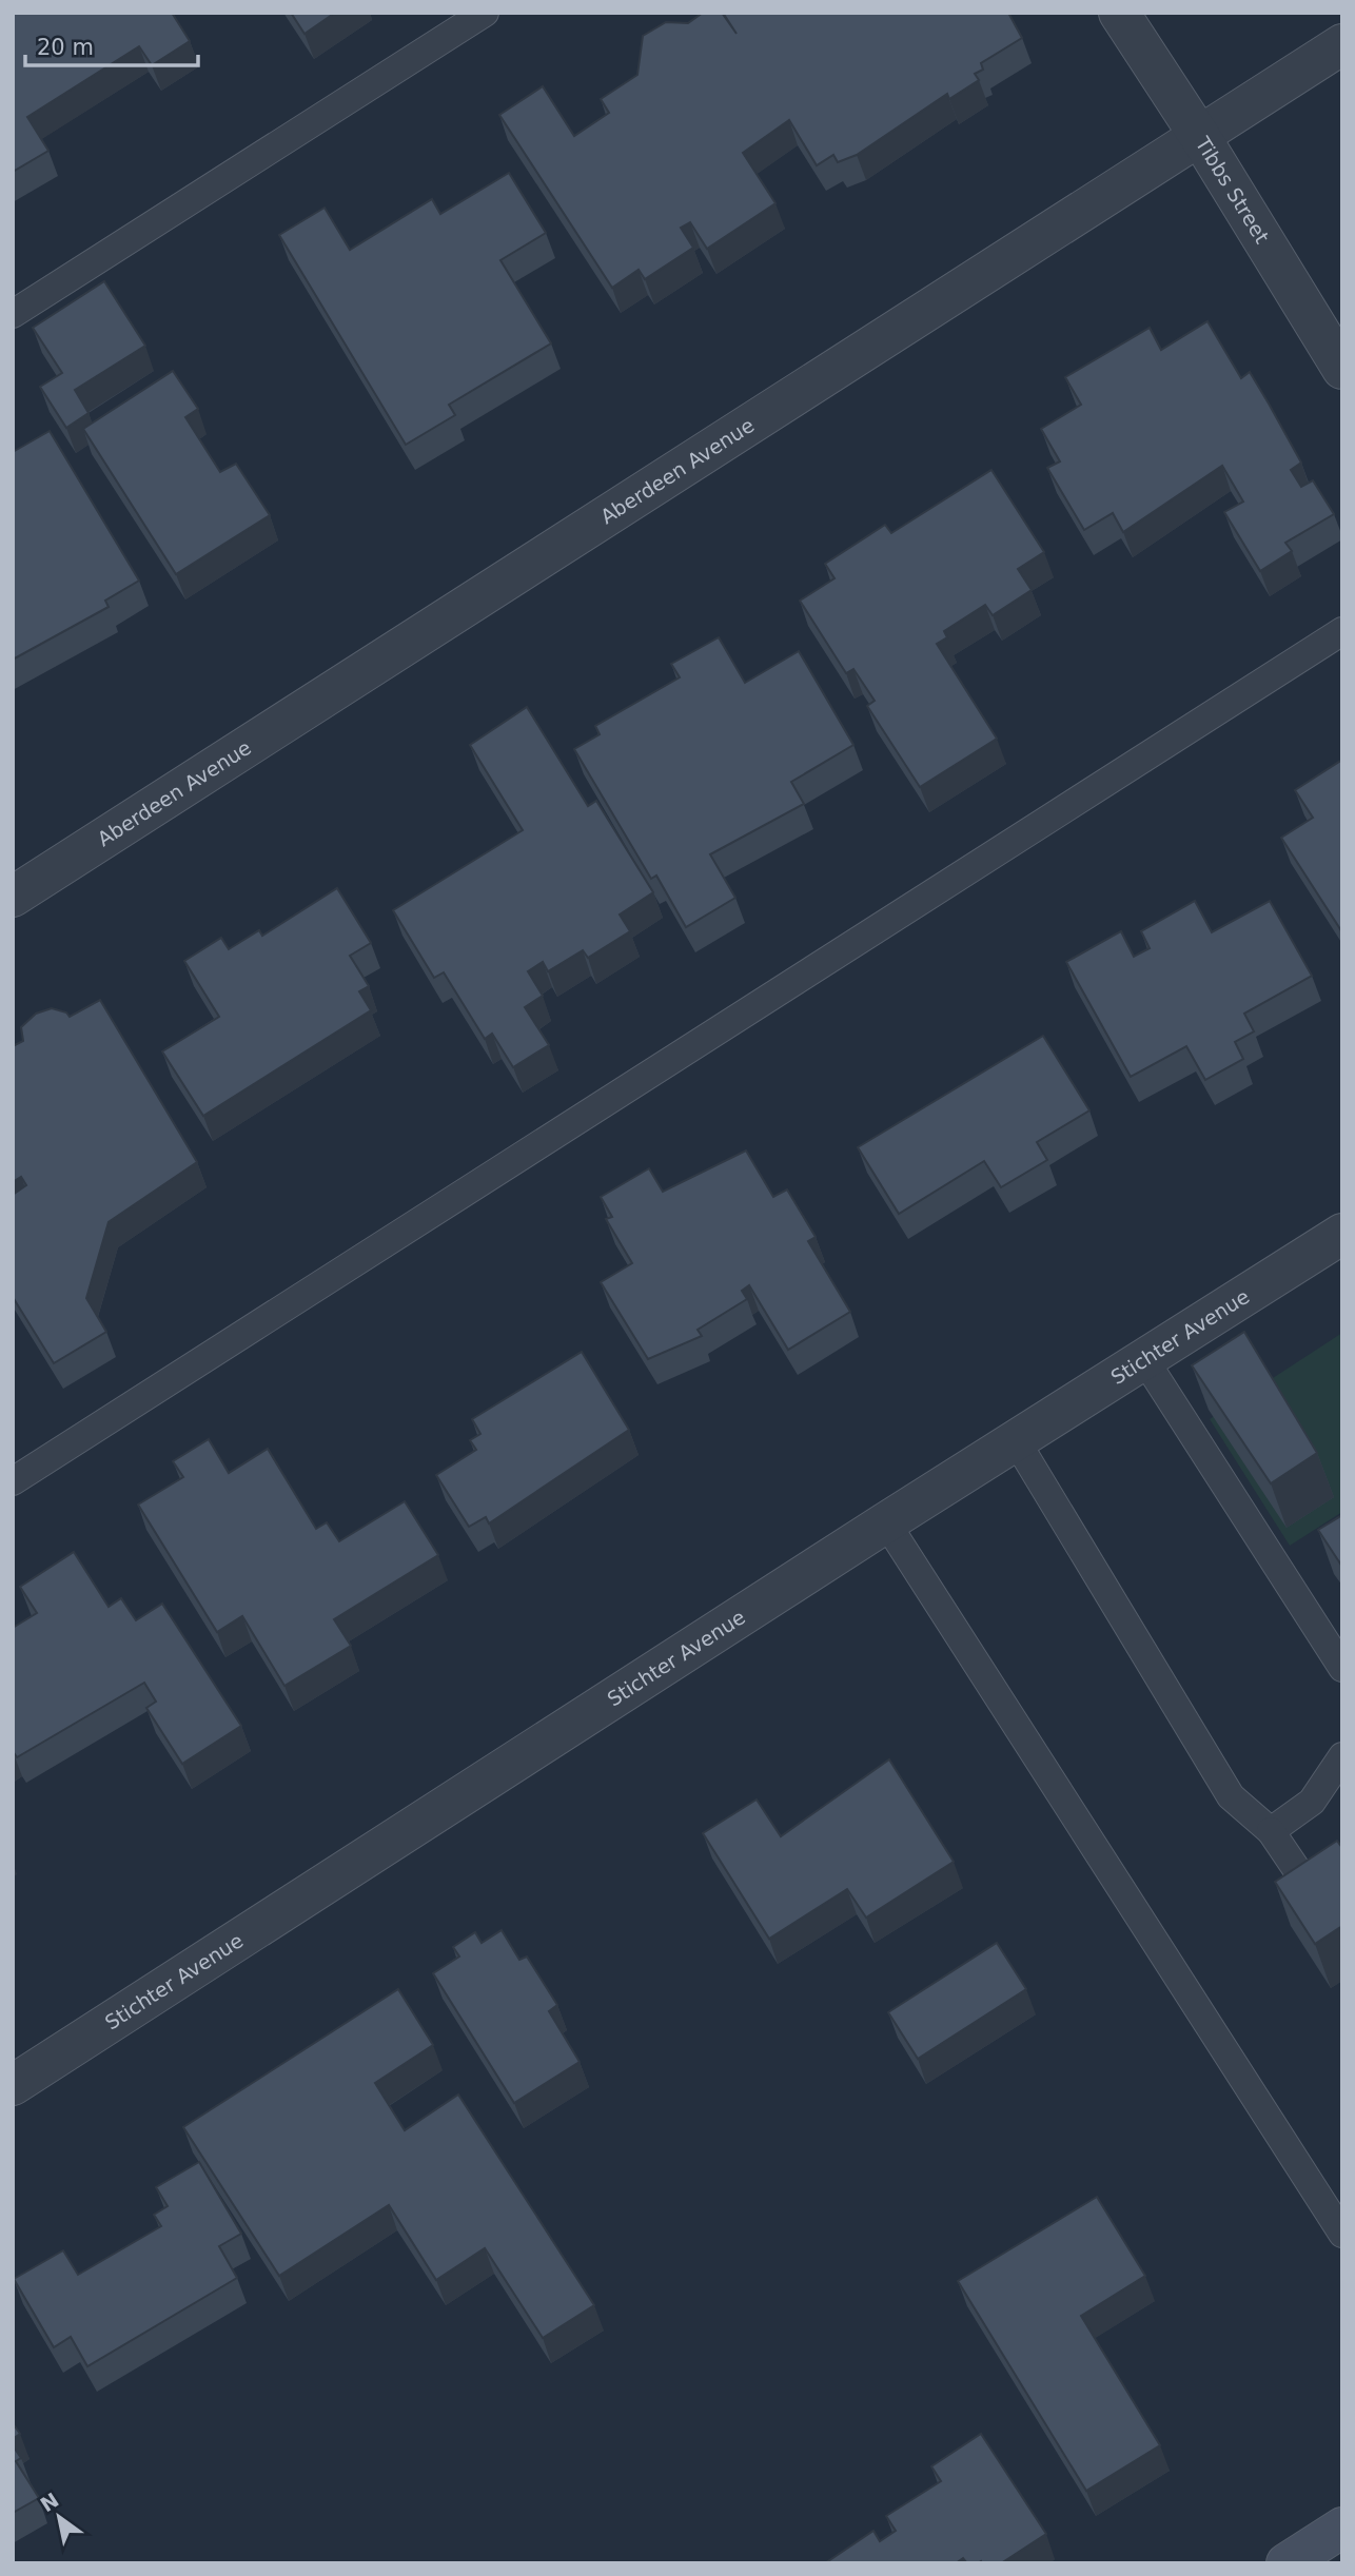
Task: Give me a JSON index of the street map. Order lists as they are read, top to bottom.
{
  "streets": {
    "street": ["Tibbs Street", "Aberdeen Avenue", "Stichter Avenue"]
  },
  "crossings": [
    ["Tibbs Street", "Aberdeen Avenue"]
  ],
  "scale_bar": "20 m",
  "north": "top left"
}
